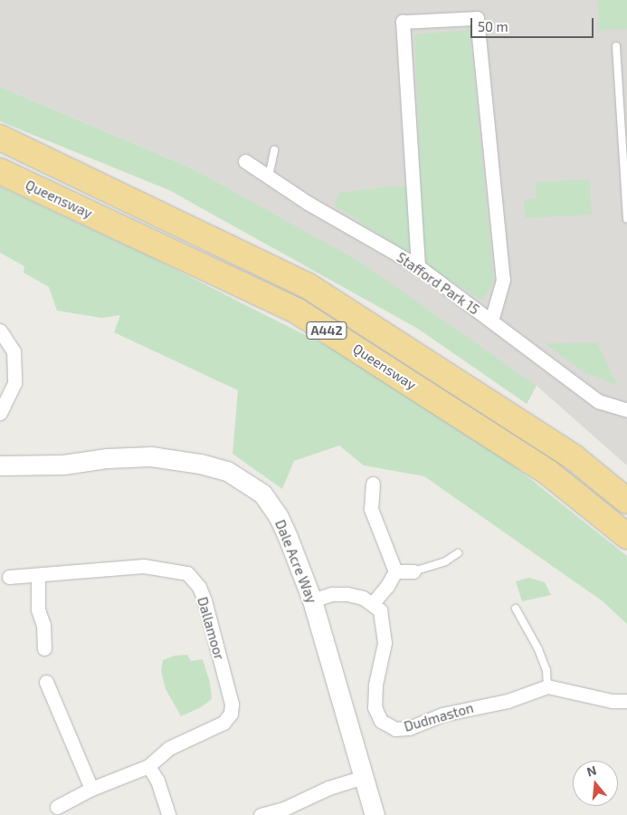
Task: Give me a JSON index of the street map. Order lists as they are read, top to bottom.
{
  "streets": {
    "highway": ["Queensway", "A442"],
    "street": [
      "Stafford Park 15",
      "Dale Acre Way",
      "Dallamoor",
      "Dudmaston"
    ]
  },
  "scale_bar": "50 m",
  "north": "top"
}
